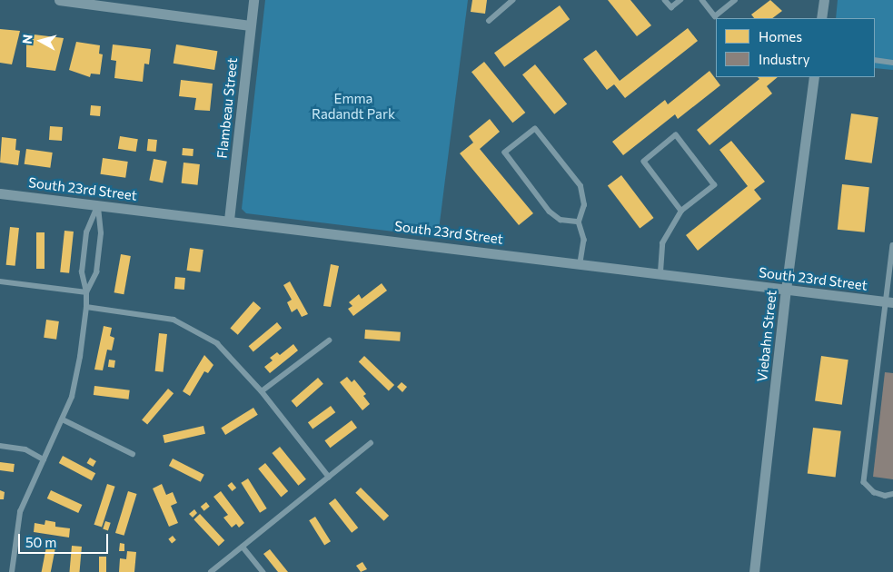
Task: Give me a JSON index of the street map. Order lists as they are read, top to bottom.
{
  "streets": {
    "street": ["Flambeau Street", "South 23rd Street", "Viebahn Street"]
  },
  "crossings": [
    ["Flambeau Street", "South 23rd Street"],
    ["South 23rd Street", "Viebahn Street"]
  ],
  "parks": ["Emma Radandt Park"],
  "legend": ["Homes", "Industry"],
  "scale_bar": "50 m",
  "north": "left"
}
